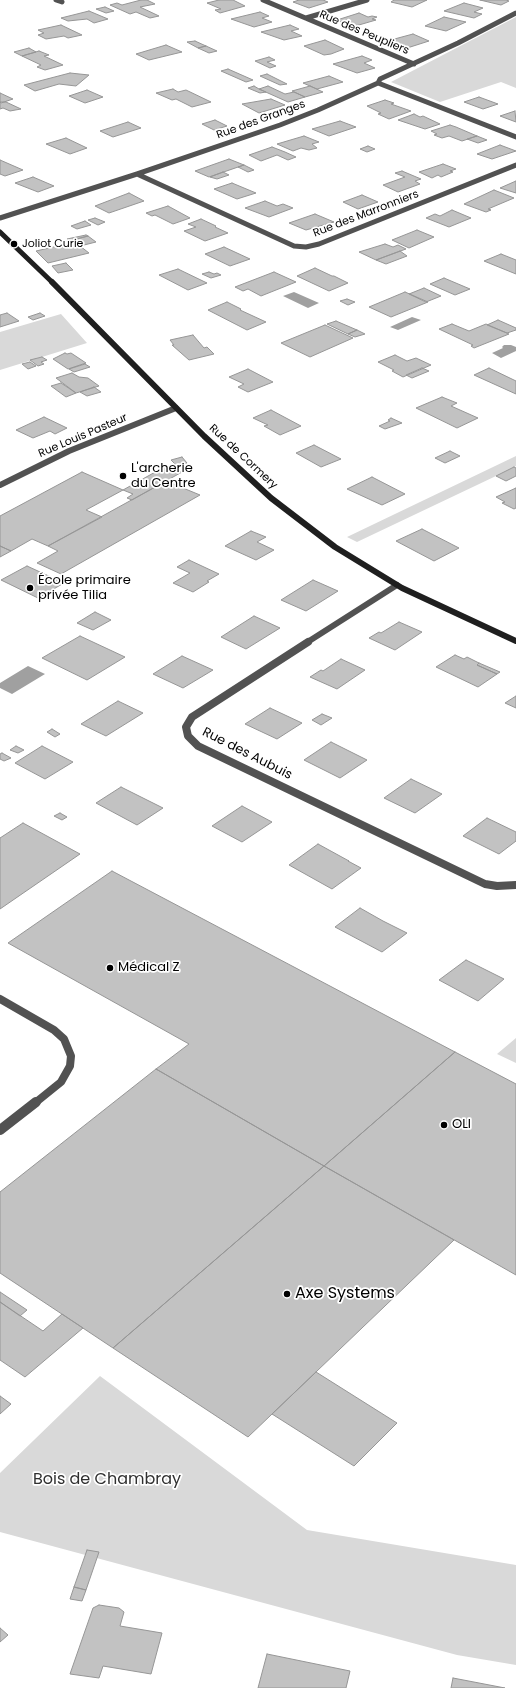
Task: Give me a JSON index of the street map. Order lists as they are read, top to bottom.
{
  "streets": {
    "main road": ["Rue de Cormery"],
    "street": [
      "Rue des Peupliers",
      "Rue des Granges",
      "Rue des Marronniers",
      "Rue Louis Pasteur",
      "Rue des Aubuis"
    ]
  },
  "crossings": [
    ["Rue des Peupliers", "Rue des Granges"],
    ["Rue des Granges", "Rue des Marronniers"],
    ["Rue Louis Pasteur", "Rue de Cormery"],
    ["Rue de Cormery", "Rue des Aubuis"]
  ],
  "parks": ["Bois de Chambray"],
  "places": [
    "Joliot Curie",
    "L'archerie du Centre",
    "École primaire privée Tilia",
    "Médical Z",
    "OLI",
    "Axe Systems"
  ]
}
